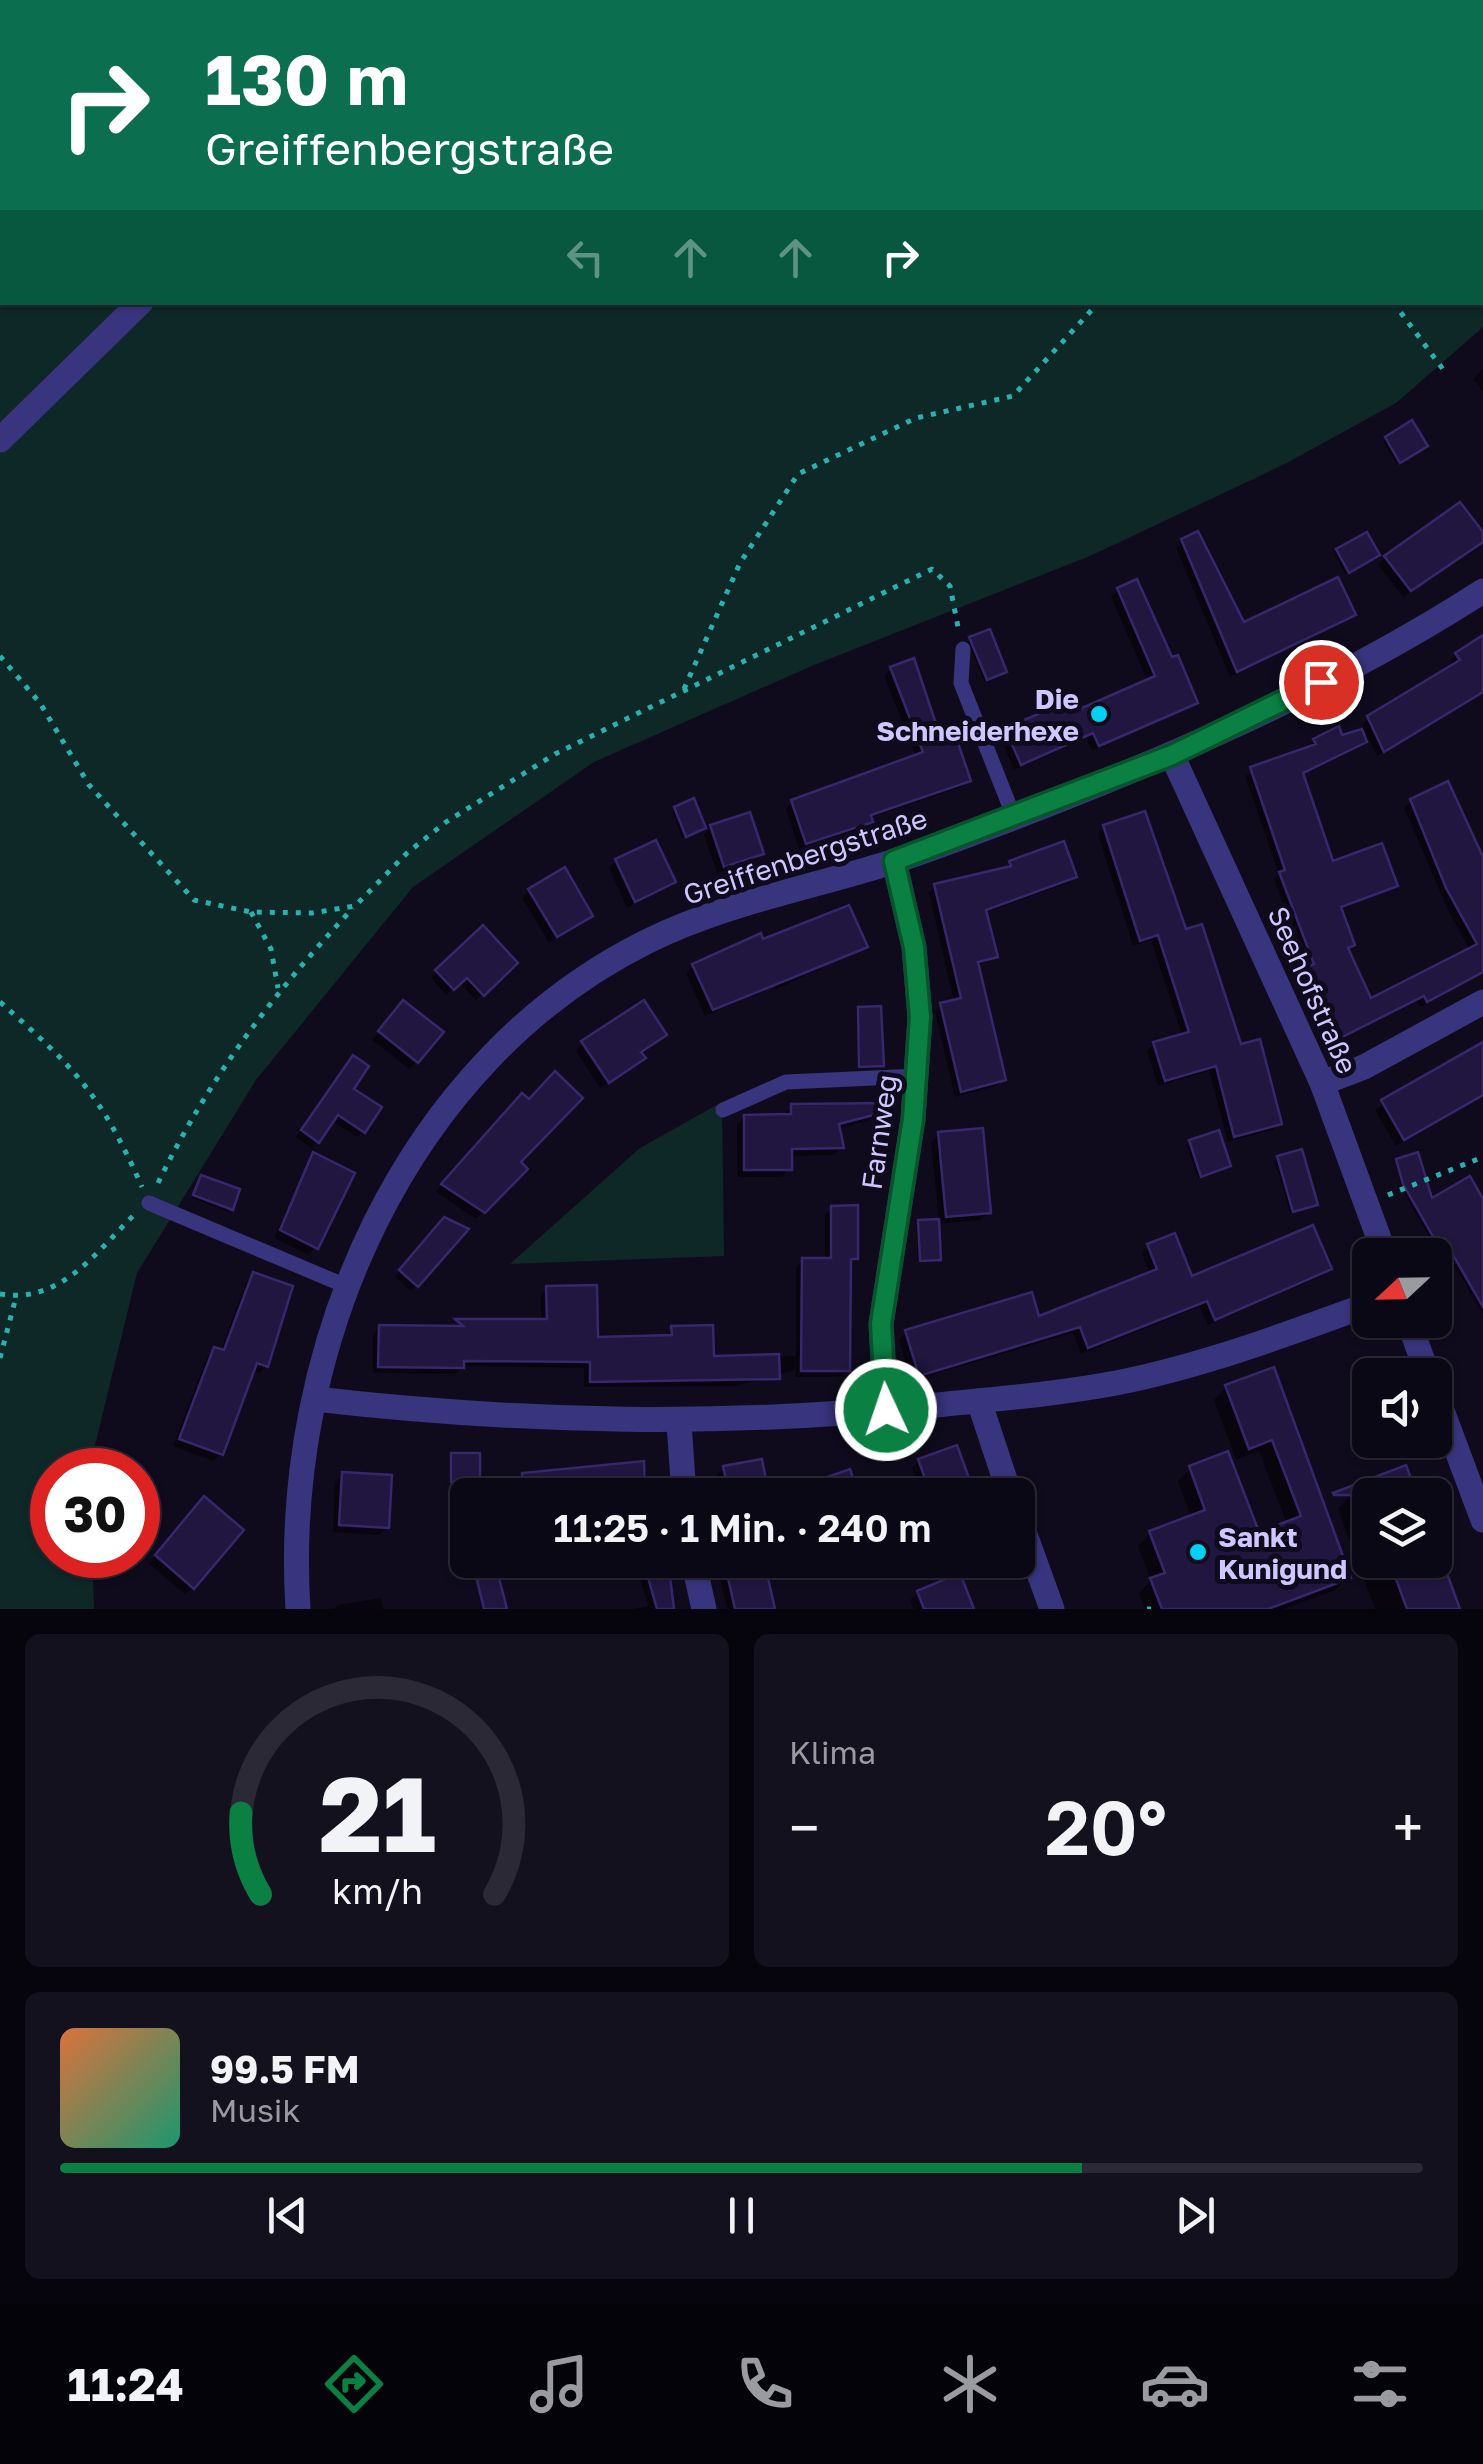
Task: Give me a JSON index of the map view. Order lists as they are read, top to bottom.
{
  "streets": {
    "street": ["Greiffenbergstraße", "Seehofstraße", "Farnweg"]
  },
  "crossings": [
    ["Greiffenbergstraße", "Seehofstraße"],
    ["Greiffenbergstraße", "Farnweg"]
  ],
  "places": ["Die Schneiderhexe", "Sankt Kunigund"],
  "north": "left",
  "page": {
    "turn": ["130 m", "Greiffenbergstraße"],
    "limit": "30",
    "trip": "11:25 · 1 Min. · 240 m",
    "tile": "Klima",
    "heat": ["−", "20°", "+"],
    "song": ["99.5 FM", "Musik"],
    "tabs": "11:24",
    "gauge": ["21", "km/h"]
  }
}
